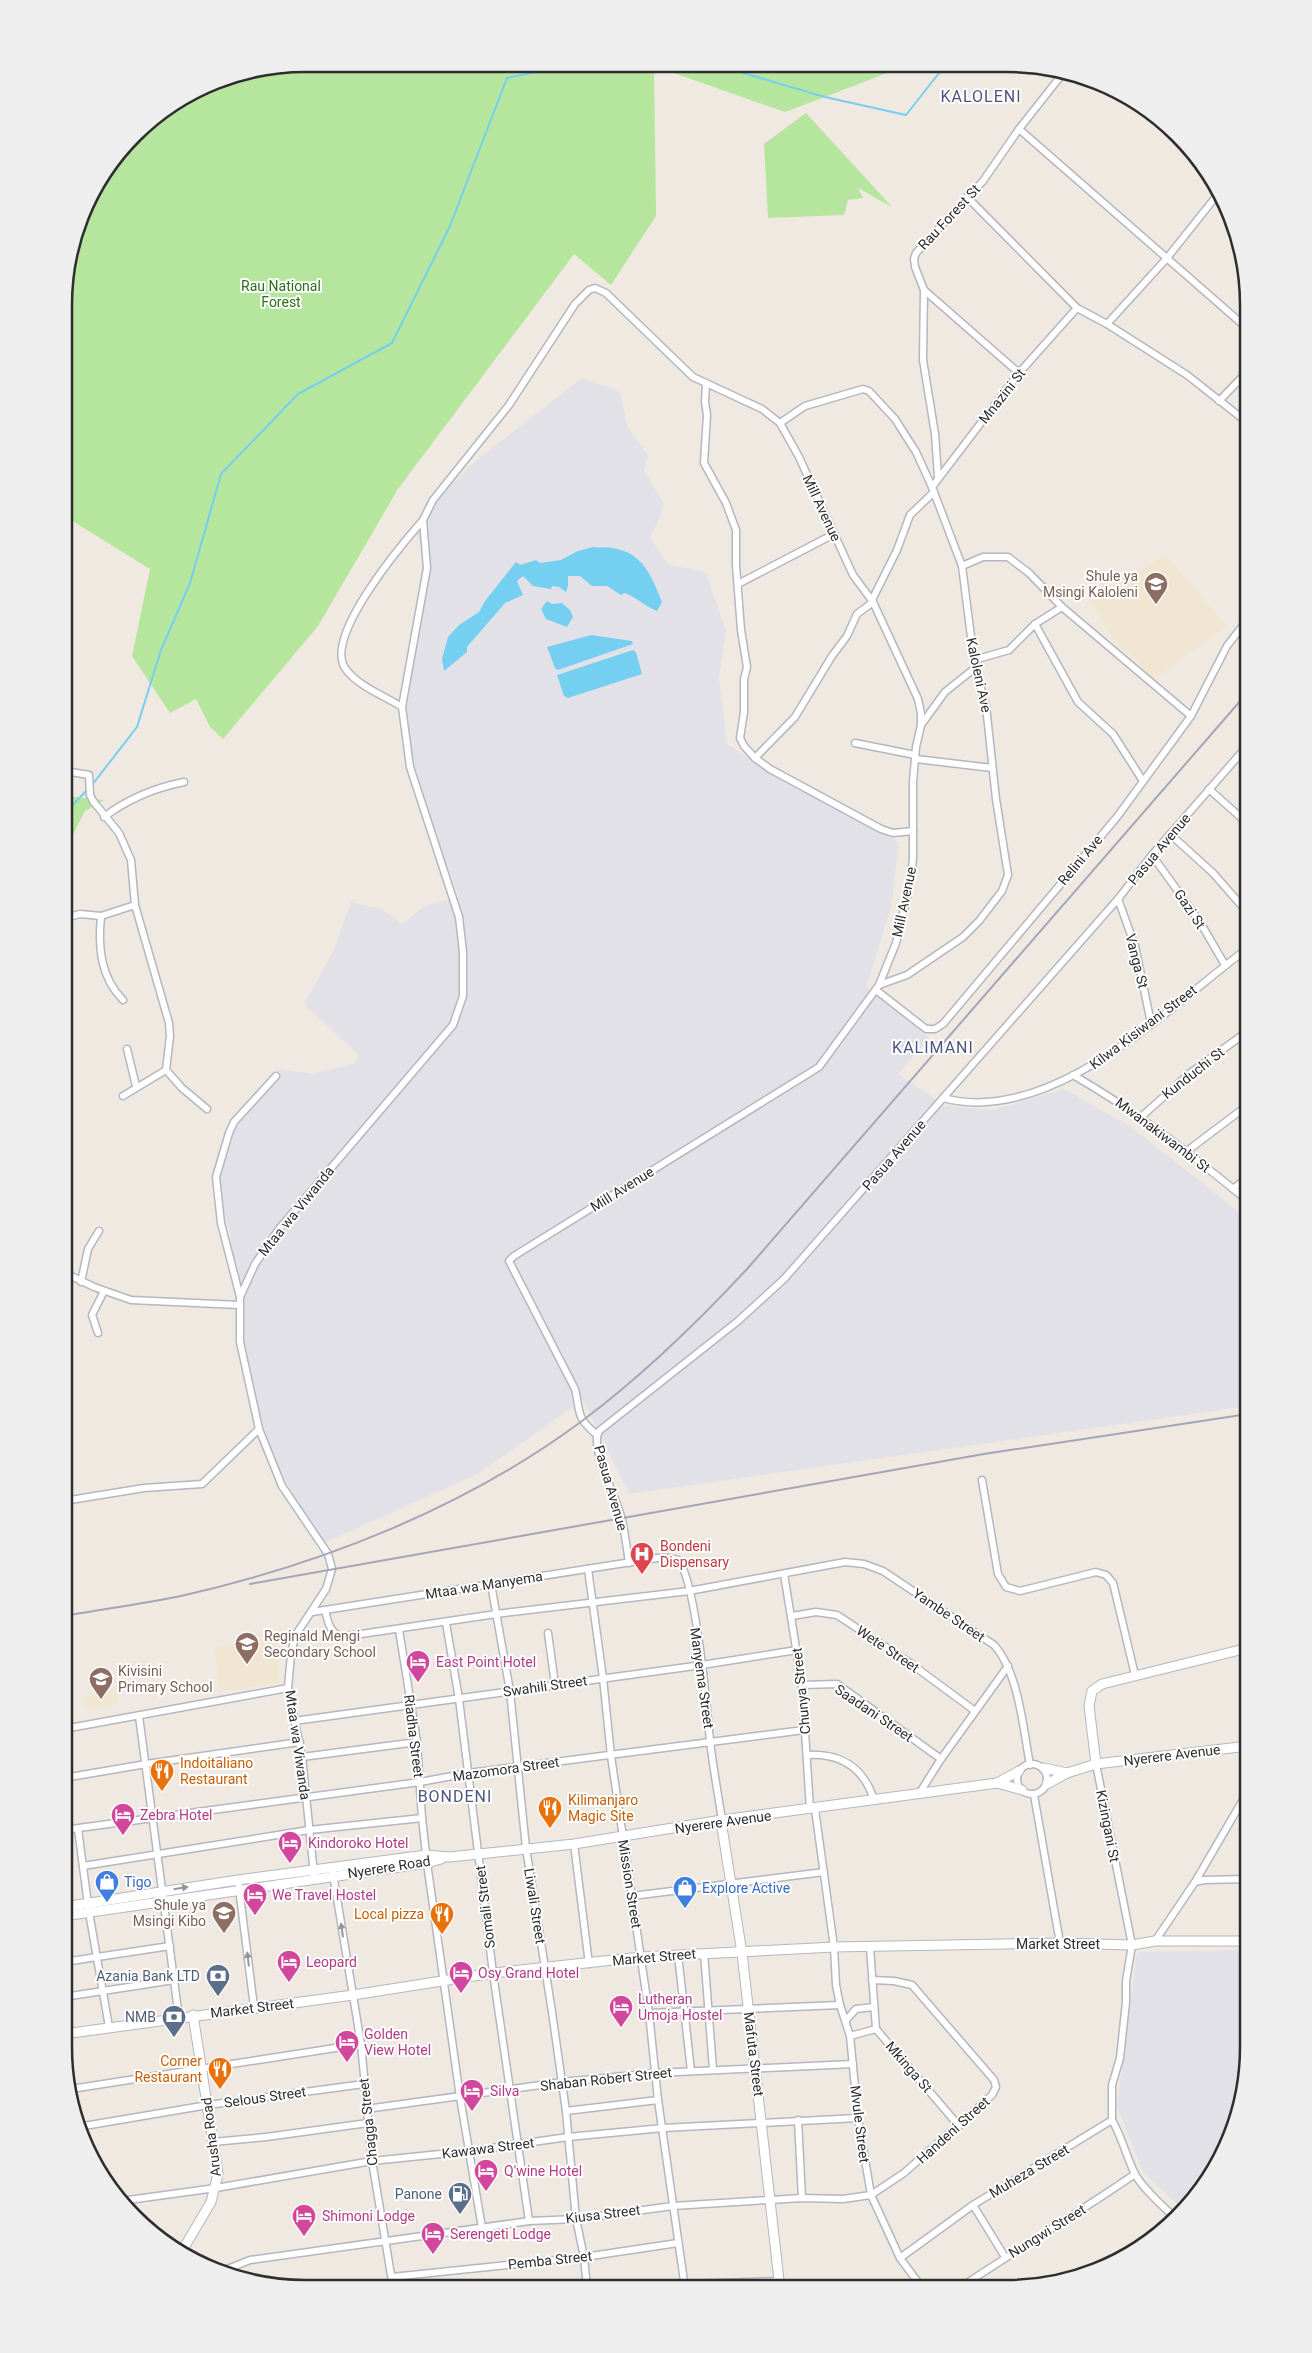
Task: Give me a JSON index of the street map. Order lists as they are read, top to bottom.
{
  "streets": {
    "street": [
      "Rau Forest St",
      "Mnazini St",
      "Mill Avenue",
      "Kaloleni Ave",
      "Pasua Avenue",
      "Relini Ave",
      "Gazi St",
      "Vanga St",
      "Kilwa Kisiwani Street",
      "Kunduchi St",
      "Mwanakiwambi St",
      "Mtaa wa Viwanda",
      "Mtaa wa Manyema",
      "Yambe Street",
      "Wete Street",
      "Manyema Street",
      "Swahili Street",
      "Chunya Street",
      "Saadani Street",
      "Riadha Street",
      "Nyerere Avenue",
      "Mazomora Street",
      "Kizingani St",
      "Nyerere Road",
      "Mission Street",
      "Liwali Street",
      "Somali Street",
      "Market Street",
      "Mafuta Street",
      "Mkinga St",
      "Shaban Robert Street",
      "Selous Street",
      "Chagga Street",
      "Mvule Street",
      "Handeni Street",
      "Arusha Road",
      "Kawawa Street",
      "Muheza Street",
      "Kiusa Street",
      "Nungwi Street",
      "Pemba Street"
    ]
  },
  "crossings": [
    ["Rau Forest St", "Mnazini St"],
    ["Mnazini St", "Mill Avenue"],
    ["Mnazini St", "Kaloleni Ave"],
    ["Mill Avenue", "Kaloleni Ave"],
    ["Mill Avenue", "Pasua Avenue"],
    ["Mill Avenue", "Relini Ave"],
    ["Mill Avenue", "Mtaa wa Viwanda"],
    ["Kaloleni Ave", "Relini Ave"],
    ["Pasua Avenue", "Gazi St"],
    ["Pasua Avenue", "Vanga St"],
    ["Pasua Avenue", "Kilwa Kisiwani Street"],
    ["Pasua Avenue", "Mtaa wa Manyema"],
    ["Gazi St", "Kilwa Kisiwani Street"],
    ["Vanga St", "Kilwa Kisiwani Street"],
    ["Kilwa Kisiwani Street", "Mwanakiwambi St"],
    ["Kunduchi St", "Mwanakiwambi St"],
    ["Mtaa wa Viwanda", "Mtaa wa Manyema"],
    ["Mtaa wa Viwanda", "Swahili Street"],
    ["Mtaa wa Viwanda", "Mazomora Street"],
    ["Mtaa wa Viwanda", "Nyerere Road"],
    ["Mtaa wa Manyema", "Yambe Street"],
    ["Mtaa wa Manyema", "Manyema Street"],
    ["Mtaa wa Manyema", "Mission Street"],
    ["Mtaa wa Manyema", "Liwali Street"],
    ["Yambe Street", "Manyema Street"],
    ["Yambe Street", "Chunya Street"],
    ["Yambe Street", "Riadha Street"],
    ["Yambe Street", "Mission Street"],
    ["Yambe Street", "Liwali Street"],
    ["Yambe Street", "Somali Street"],
    ["Wete Street", "Chunya Street"],
    ["Manyema Street", "Swahili Street"],
    ["Manyema Street", "Nyerere Avenue"],
    ["Manyema Street", "Mazomora Street"],
    ["Manyema Street", "Mafuta Street"],
    ["Swahili Street", "Chunya Street"],
    ["Swahili Street", "Riadha Street"],
    ["Swahili Street", "Mission Street"],
    ["Swahili Street", "Liwali Street"],
    ["Swahili Street", "Somali Street"],
    ["Chunya Street", "Saadani Street"],
    ["Chunya Street", "Nyerere Avenue"],
    ["Chunya Street", "Mazomora Street"],
    ["Chunya Street", "Market Street"],
    ["Chunya Street", "Mvule Street"],
    ["Riadha Street", "Mazomora Street"],
    ["Riadha Street", "Nyerere Road"],
    ["Riadha Street", "Market Street"],
    ["Riadha Street", "Shaban Robert Street"],
    ["Riadha Street", "Kawawa Street"],
    ["Riadha Street", "Kiusa Street"],
    ["Nyerere Avenue", "Kizingani St"],
    ["Nyerere Avenue", "Nyerere Road"],
    ["Nyerere Avenue", "Mission Street"],
    ["Nyerere Avenue", "Liwali Street"],
    ["Nyerere Avenue", "Somali Street"],
    ["Nyerere Avenue", "Mafuta Street"],
    ["Mazomora Street", "Mission Street"],
    ["Mazomora Street", "Liwali Street"],
    ["Mazomora Street", "Somali Street"],
    ["Kizingani St", "Market Street"],
    ["Kizingani St", "Muheza Street"],
    ["Nyerere Road", "Chagga Street"],
    ["Mission Street", "Market Street"],
    ["Mission Street", "Shaban Robert Street"],
    ["Mission Street", "Kawawa Street"],
    ["Mission Street", "Kiusa Street"],
    ["Mission Street", "Pemba Street"],
    ["Liwali Street", "Market Street"],
    ["Liwali Street", "Shaban Robert Street"],
    ["Liwali Street", "Kawawa Street"],
    ["Liwali Street", "Kiusa Street"],
    ["Liwali Street", "Pemba Street"],
    ["Somali Street", "Market Street"],
    ["Somali Street", "Shaban Robert Street"],
    ["Somali Street", "Kawawa Street"],
    ["Somali Street", "Kiusa Street"],
    ["Market Street", "Mafuta Street"],
    ["Market Street", "Chagga Street"],
    ["Market Street", "Mvule Street"],
    ["Market Street", "Arusha Road"],
    ["Mafuta Street", "Shaban Robert Street"],
    ["Mafuta Street", "Kawawa Street"],
    ["Mafuta Street", "Kiusa Street"],
    ["Mkinga St", "Mvule Street"],
    ["Mkinga St", "Handeni Street"],
    ["Shaban Robert Street", "Chagga Street"],
    ["Shaban Robert Street", "Mvule Street"],
    ["Selous Street", "Chagga Street"],
    ["Selous Street", "Arusha Road"],
    ["Chagga Street", "Kawawa Street"],
    ["Chagga Street", "Kiusa Street"],
    ["Chagga Street", "Pemba Street"],
    ["Mvule Street", "Handeni Street"],
    ["Mvule Street", "Kawawa Street"],
    ["Mvule Street", "Muheza Street"],
    ["Mvule Street", "Kiusa Street"],
    ["Handeni Street", "Kiusa Street"],
    ["Arusha Road", "Kawawa Street"]
  ],
  "districts": ["KALOLENI", "KALIMANI", "BONDENI"],
  "parks": ["Rau National Forest"],
  "places": {
    "school or university": [
      "Shule ya Msingi Kaloleni",
      "Reginald Mengi Secondary School",
      "Kivisini Primary School",
      "Shule ya Msingi Kibo"
    ],
    "hospital": ["Bondeni Dispensary"],
    "hotel": [
      "East Point Hotel",
      "Zebra Hotel",
      "Kindoroko Hotel",
      "We Travel Hostel",
      "Leopard",
      "Osy Grand Hotel",
      "Lutheran Umoja Hostel",
      "Golden View Hotel",
      "Silva",
      "Q'wine Hotel",
      "Shimoni Lodge",
      "Serengeti Lodge"
    ],
    "restaurant": [
      "Indoitaliano Restaurant",
      "Kilimanjaro Magic Site",
      "Local pizza",
      "Corner Restaurant"
    ],
    "shop": ["Tigo", "Explore Active"],
    "bank": ["Azania Bank LTD", "NMB"],
    "fuel station": ["Panone"]
  }
}
